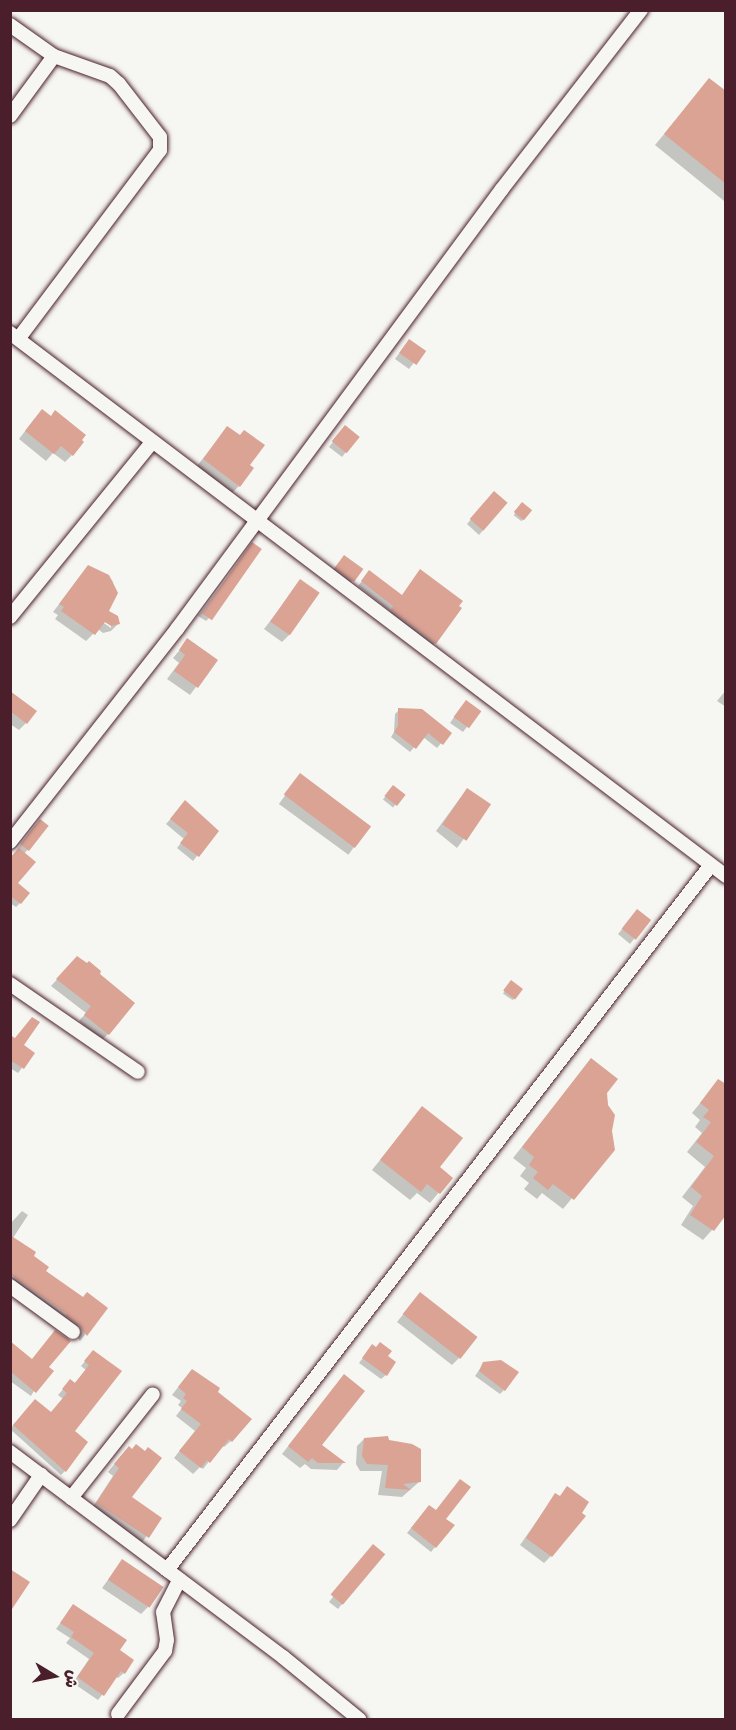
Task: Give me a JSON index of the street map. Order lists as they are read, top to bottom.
{
  "north": "right"
}
